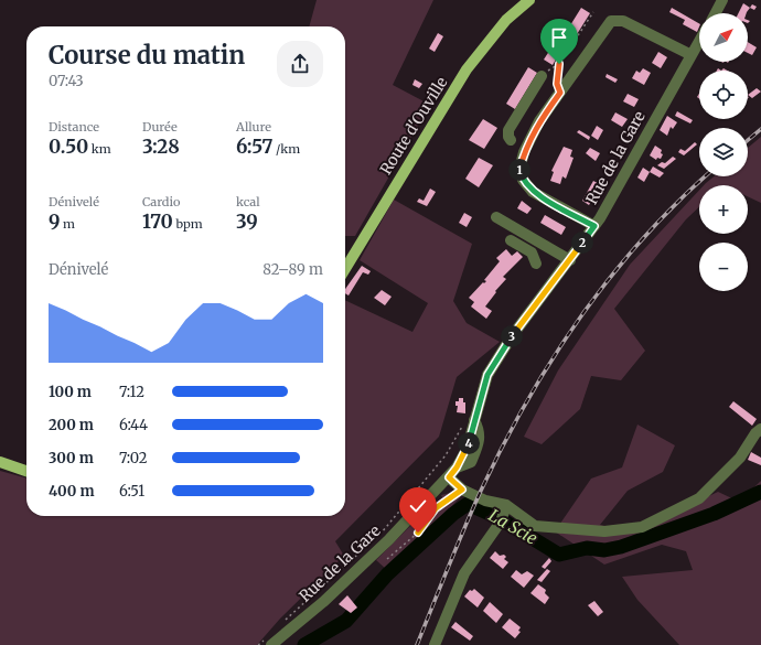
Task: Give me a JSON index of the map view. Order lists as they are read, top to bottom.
{
  "streets": {
    "main road": ["Route d'Ouville"],
    "street": ["Rue de la Gare"]
  },
  "water": ["La Scie"],
  "north": "top right",
  "page": {
    "map_buttons": ["+", "−"],
    "heading": ["Course du matin", "07:43"],
    "stats": [
      ["Distance", "0.50 km"],
      ["Durée", "3:28"],
      ["Allure", "6:57 /km"],
      ["Dénivelé", "9 m"],
      ["Cardio", "170 bpm"],
      ["kcal", "39"]
    ],
    "pins": [
      "1",
      "2",
      "3",
      "4"
    ],
    "chart": ["Dénivelé", "82–89 m"],
    "list": [
      {
        "name": "100 m",
        "note": "7:12"
      },
      {
        "name": "200 m",
        "note": "6:44"
      },
      {
        "name": "300 m",
        "note": "7:02"
      },
      {
        "name": "400 m",
        "note": "6:51"
      }
    ]
  }
}
